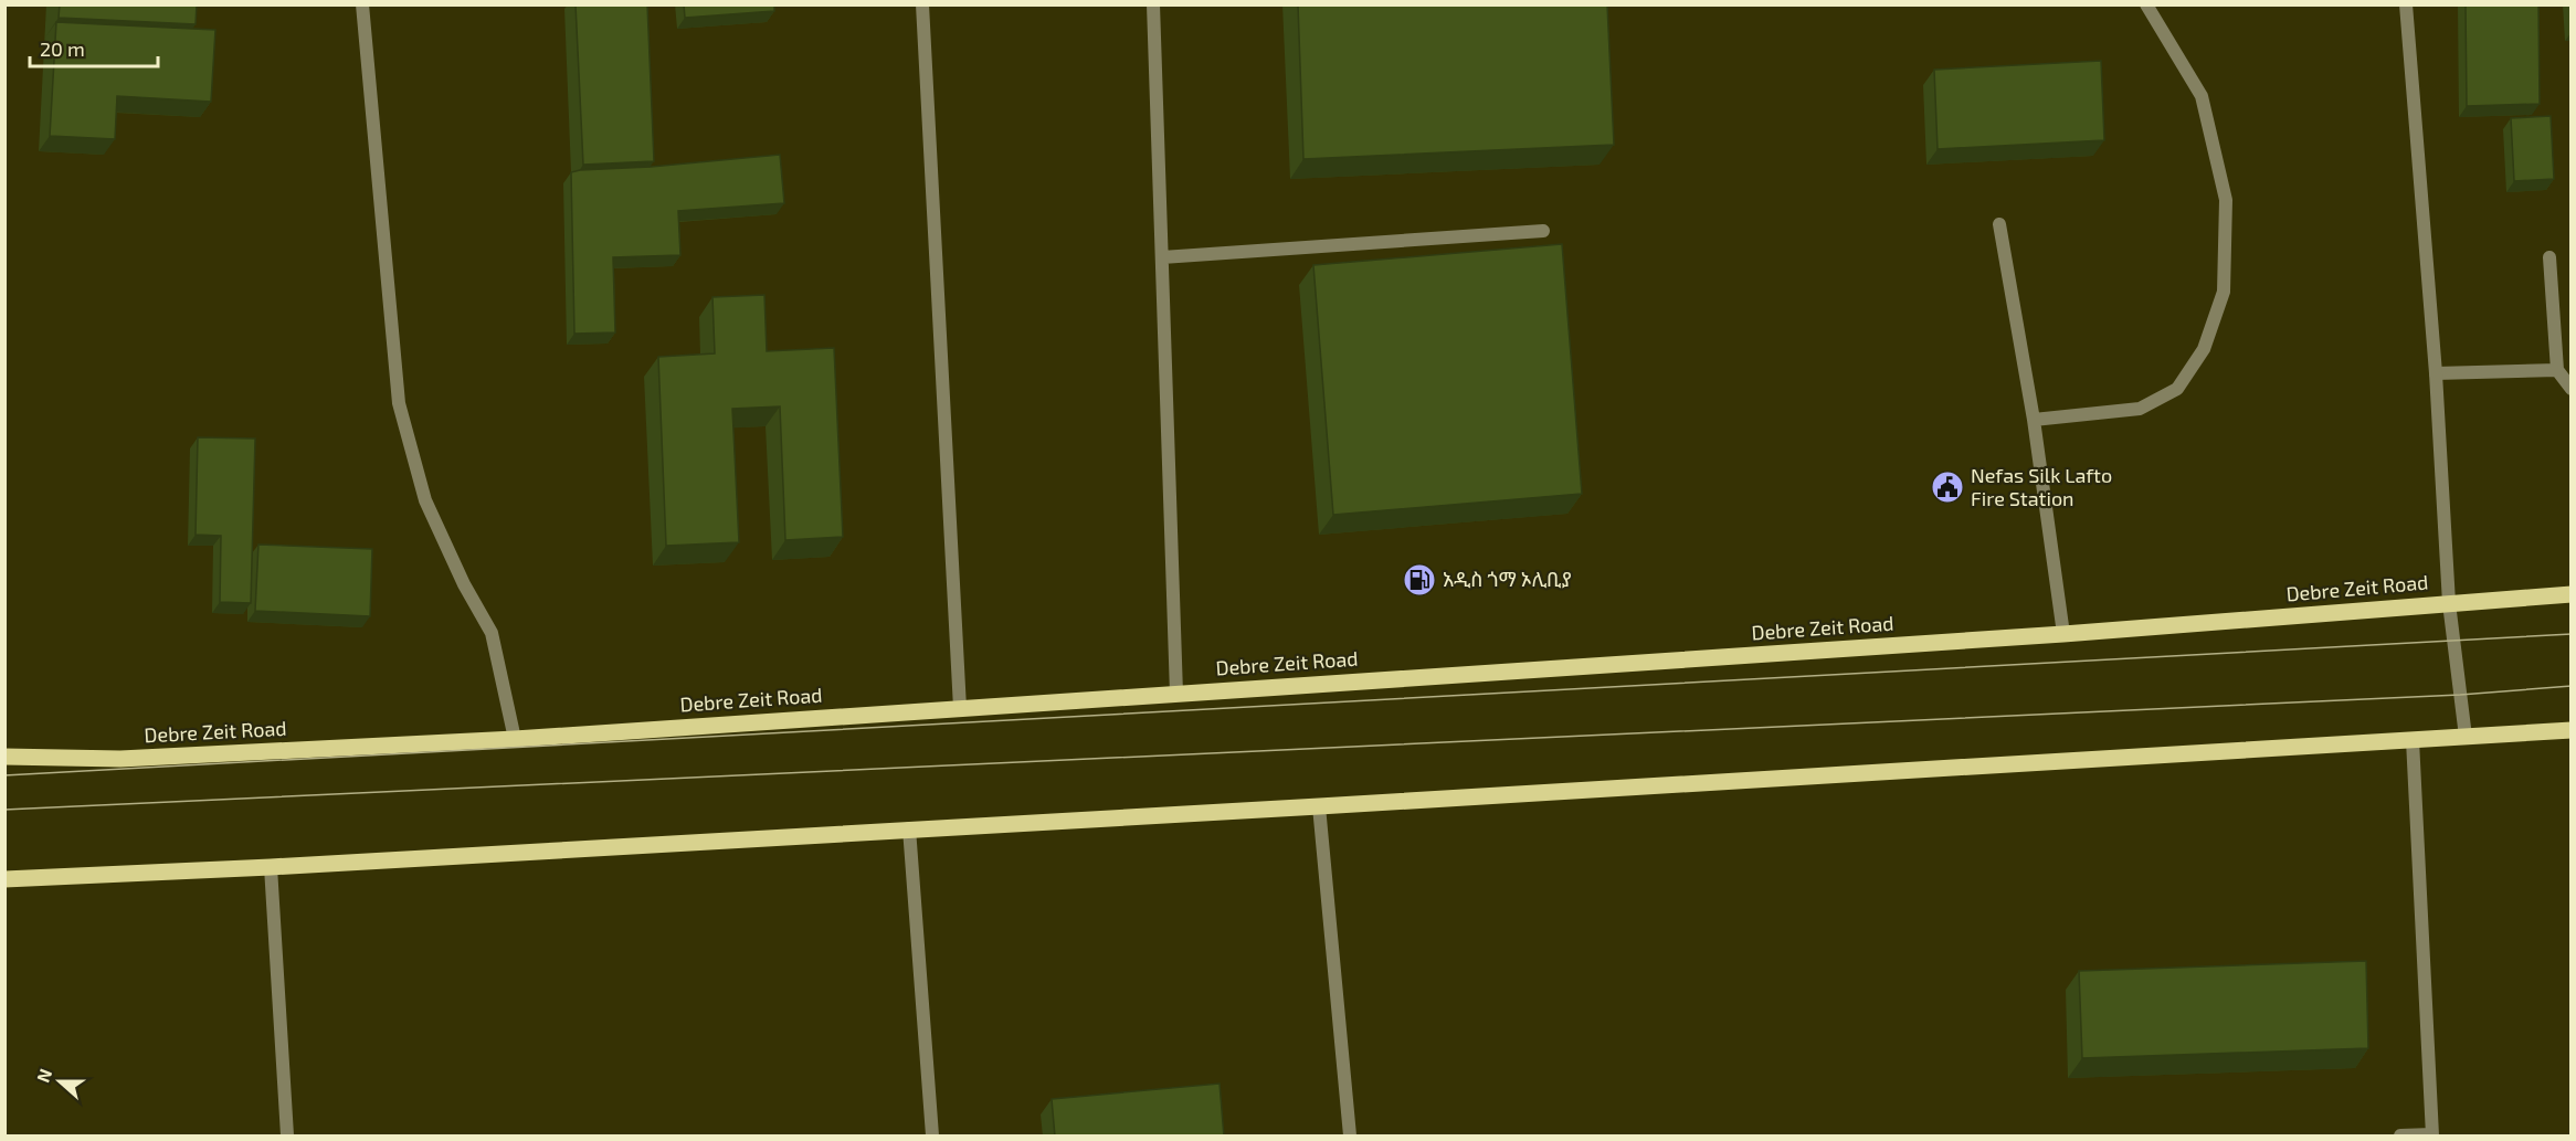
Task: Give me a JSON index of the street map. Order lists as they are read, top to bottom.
{
  "streets": {
    "main road": ["Debre Zeit Road"]
  },
  "places": {
    "public building": ["Nefas Silk Lafto Fire Station"],
    "fuel station": ["አዲስ ጎማ ኦሊቢያ"]
  },
  "scale_bar": "20 m",
  "north": "left"
}
